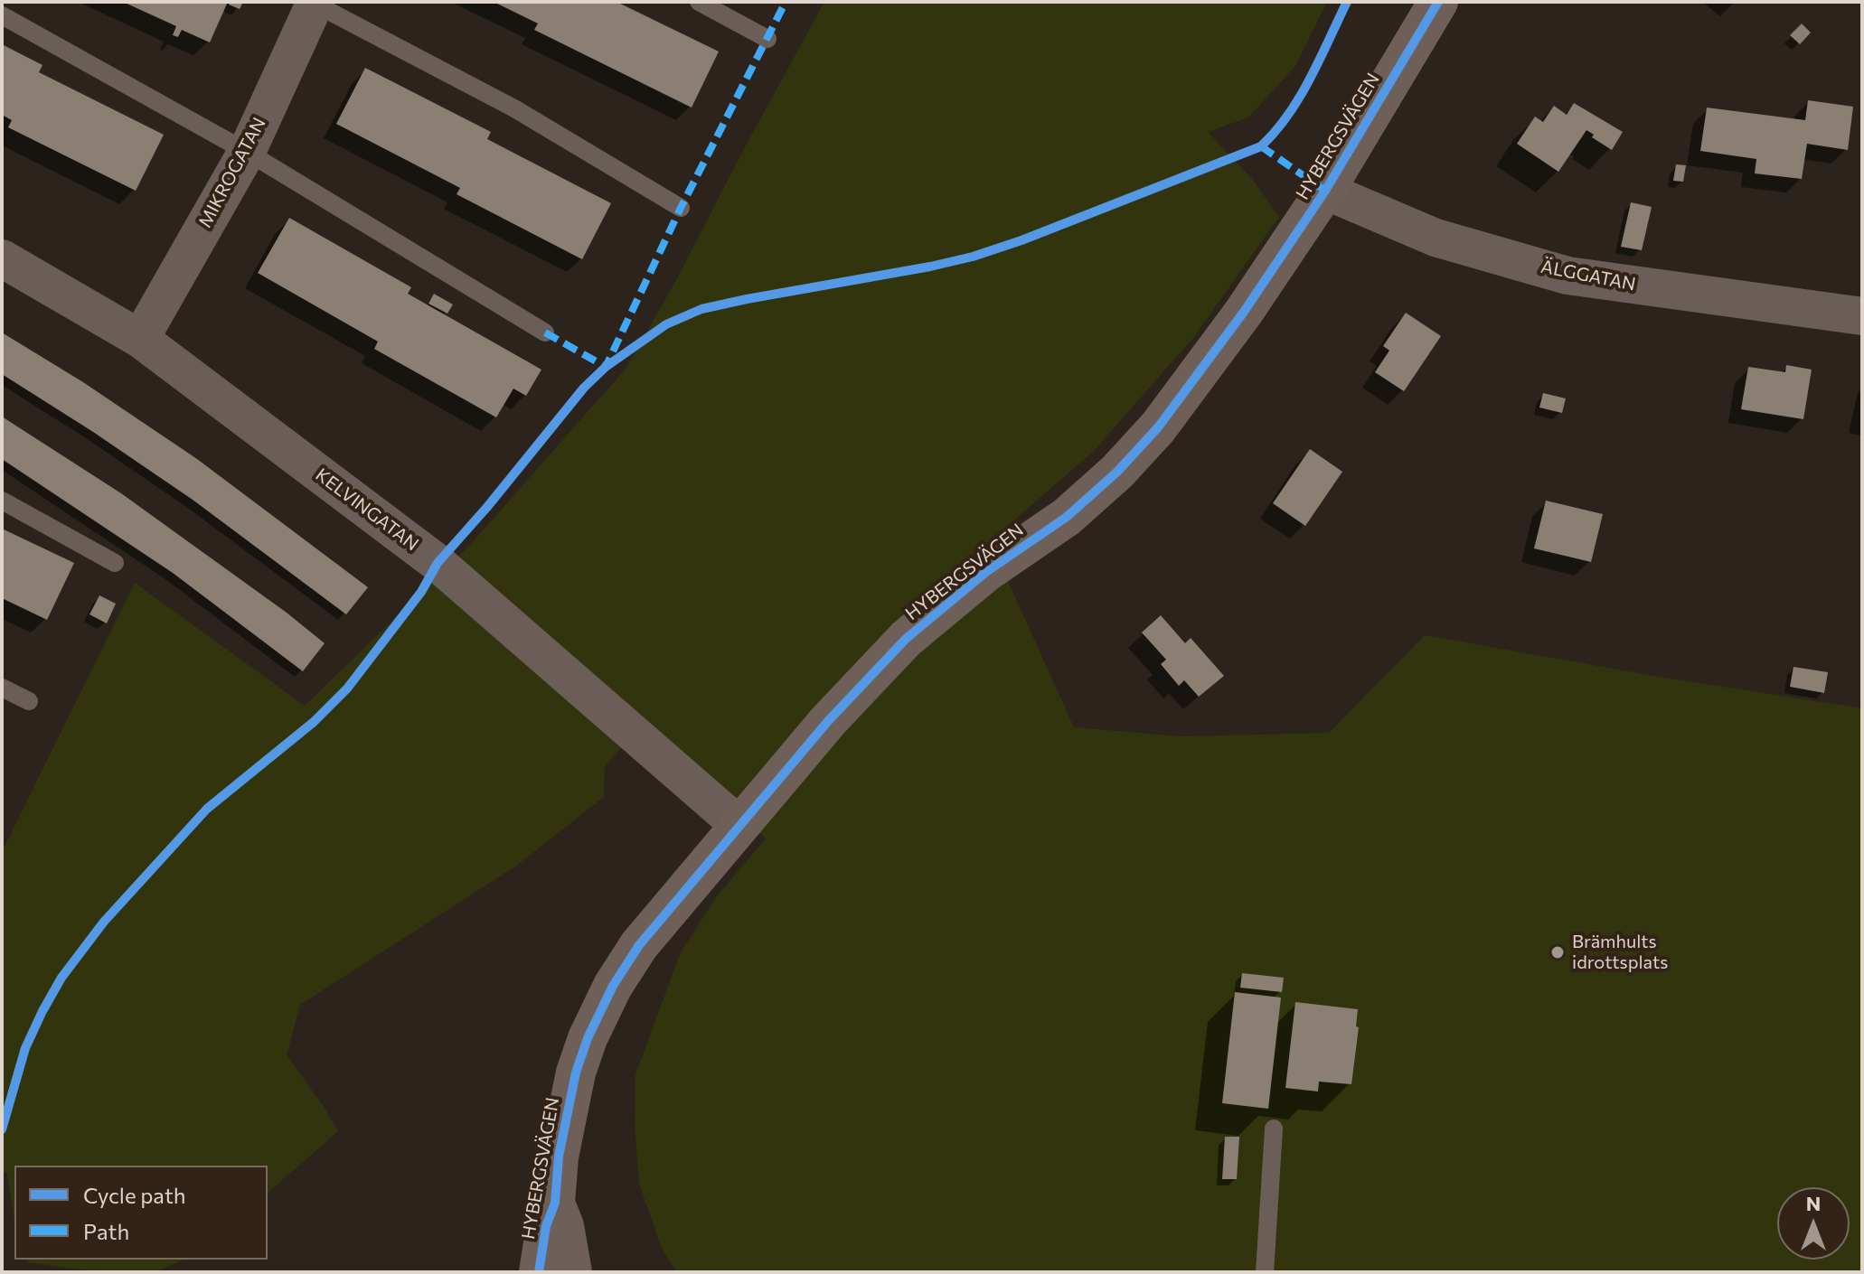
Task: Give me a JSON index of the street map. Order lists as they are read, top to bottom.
{
  "streets": {
    "street": [
      "HYBERGSVÄGEN",
      "MIKROGATAN",
      "ÄLGGATAN",
      "KELVINGATAN"
    ]
  },
  "crossings": [
    ["HYBERGSVÄGEN", "ÄLGGATAN"],
    ["HYBERGSVÄGEN", "KELVINGATAN"],
    ["MIKROGATAN", "KELVINGATAN"]
  ],
  "places": ["Brämhults idrottsplats"],
  "legend": ["Cycle path", "Path"],
  "north": "top"
}
